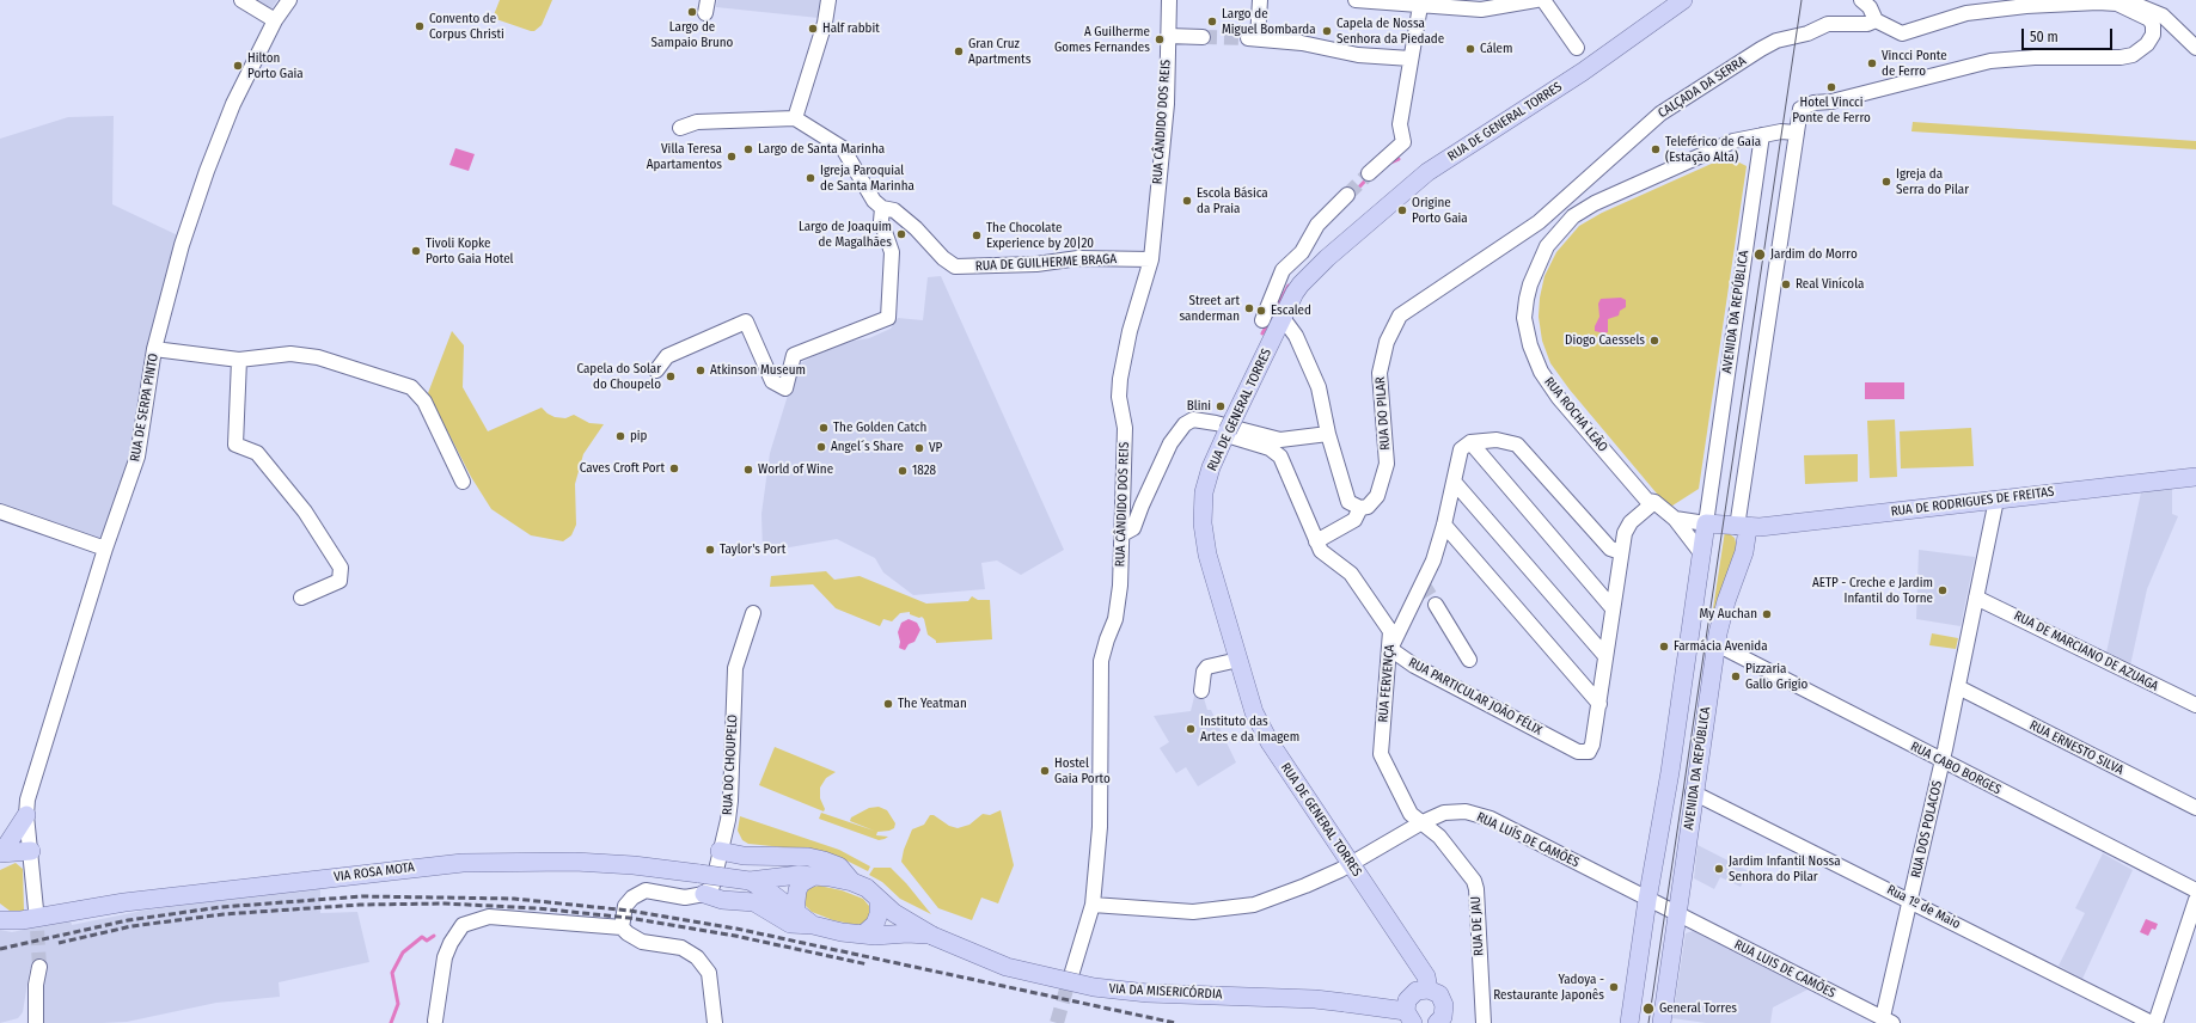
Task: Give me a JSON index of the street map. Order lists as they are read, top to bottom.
{
  "streets": {
    "main road": [
      "RUA DE GENERAL TORRES",
      "AVENIDA DA REPÚBLICA",
      "RUA DE RODRIGUES DE FREITAS",
      "VIA ROSA MOTA",
      "VIA DA MISERICÓRDIA"
    ],
    "street": [
      "CALÇADA DA SERRA",
      "RUA CÂNDIDO DOS REIS",
      "RUA DE GUILHERME BRAGA",
      "RUA DE SERPA PINTO",
      "RUA DO PILAR",
      "RUA ROCHA LEÃO",
      "RUA DE MARCIANO DE AZUAGA",
      "RUA FERVENÇA",
      "RUA PARTICULAR JOÃO FÉLIX",
      "RUA ERNESTO SILVA",
      "RUA DO CHOUPELO",
      "RUA CABO BORGES",
      "RUA DOS POLACOS",
      "RUA LUÍS DE CAMÕES",
      "Rua 1º de Maio",
      "RUA DE JAU",
      "RUA LUIS DE CAMÕES"
    ]
  },
  "crossings": [
    ["CALÇADA DA SERRA", "RUA DO PILAR"],
    ["RUA CÂNDIDO DOS REIS", "RUA DE GUILHERME BRAGA"],
    ["RUA CÂNDIDO DOS REIS", "RUA LUÍS DE CAMÕES"],
    ["RUA DE GENERAL TORRES", "RUA FERVENÇA"],
    ["RUA DE GENERAL TORRES", "RUA LUÍS DE CAMÕES"],
    ["AVENIDA DA REPÚBLICA", "RUA ROCHA LEÃO"],
    ["AVENIDA DA REPÚBLICA", "RUA DE RODRIGUES DE FREITAS"],
    ["AVENIDA DA REPÚBLICA", "RUA CABO BORGES"],
    ["AVENIDA DA REPÚBLICA", "RUA LUÍS DE CAMÕES"],
    ["AVENIDA DA REPÚBLICA", "Rua 1º de Maio"],
    ["AVENIDA DA REPÚBLICA", "RUA LUIS DE CAMÕES"],
    ["RUA DO PILAR", "RUA FERVENÇA"],
    ["RUA ROCHA LEÃO", "RUA PARTICULAR JOÃO FÉLIX"],
    ["RUA DE RODRIGUES DE FREITAS", "RUA DOS POLACOS"],
    ["RUA DE MARCIANO DE AZUAGA", "RUA DOS POLACOS"],
    ["RUA FERVENÇA", "RUA PARTICULAR JOÃO FÉLIX"],
    ["RUA FERVENÇA", "RUA LUÍS DE CAMÕES"],
    ["RUA FERVENÇA", "RUA DE JAU"],
    ["RUA ERNESTO SILVA", "RUA DOS POLACOS"],
    ["RUA CABO BORGES", "RUA DOS POLACOS"],
    ["RUA DOS POLACOS", "Rua 1º de Maio"],
    ["RUA DOS POLACOS", "RUA LUIS DE CAMÕES"],
    ["RUA LUÍS DE CAMÕES", "RUA DE JAU"],
    ["RUA LUÍS DE CAMÕES", "RUA LUIS DE CAMÕES"],
    ["VIA ROSA MOTA", "VIA DA MISERICÓRDIA"]
  ],
  "places": [
    "Largo de Sampaio Bruno",
    "Largo de Miguel Bombarda",
    "Convento de Corpus Christi",
    "Half rabbit",
    "Capela de Nossa Senhora da Piedade",
    "A Guilherme Gomes Fernandes",
    "Cálem",
    "Gran Cruz Apartments",
    "Vincci Ponte de Ferro",
    "Hilton Porto Gaia",
    "Hotel Vincci Ponte de Ferro",
    "Largo de Santa Marinha",
    "Teleférico de Gaia (Estação Alta)",
    "Villa Teresa Apartamentos",
    "Igreja Paroquial de Santa Marinha",
    "Igreja da Serra do Pilar",
    "Escola Básica da Praia",
    "Origine Porto Gaia",
    "Largo de Joaquim de Magalhães",
    "The Chocolate Experience by 20|20",
    "Tivoli Kopke Porto Gaia Hotel",
    "Jardim do Morro",
    "Real Vinícola",
    "Street art sanderman",
    "Escaled",
    "Diogo Caessels",
    "Atkinson Museum",
    "Capela do Solar do Choupelo",
    "Blini",
    "The Golden Catch",
    "pip",
    "Angel´s Share",
    "VP",
    "Caves Croft Port",
    "World of Wine",
    "1828",
    "Taylor's Port",
    "AETP - Creche e Jardim Infantil do Torne",
    "My Auchan",
    "Farmácia Avenida",
    "Pizzaria Gallo Grigio",
    "The Yeatman",
    "Instituto das Artes e da Imagem",
    "Hostel Gaia Porto",
    "Jardim Infantil Nossa Senhora do Pilar",
    "Yadoya - Restaurante Japonês",
    "General Torres"
  ],
  "scale_bar": "50 m"
}
